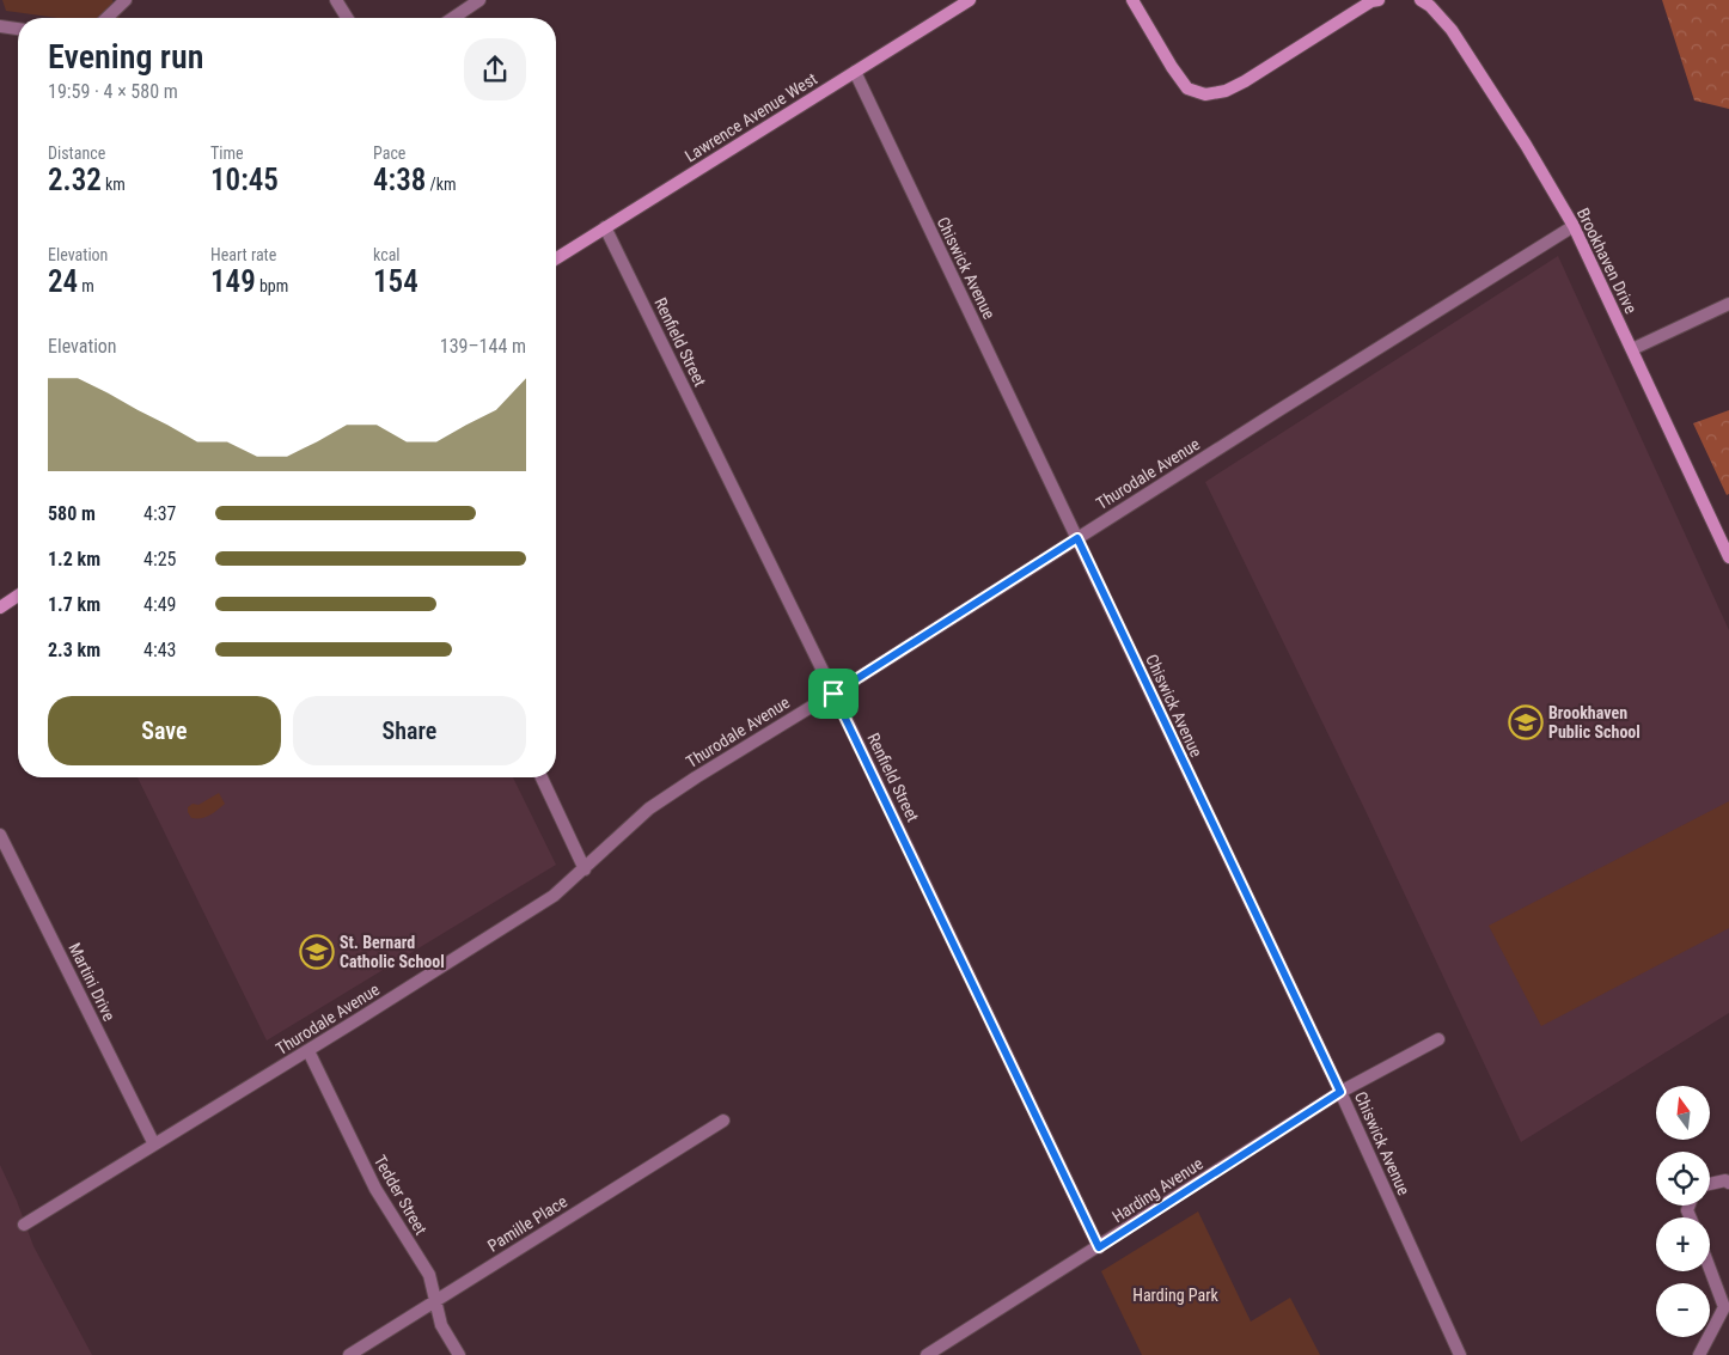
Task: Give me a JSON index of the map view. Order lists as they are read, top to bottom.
{
  "streets": {
    "street": [
      "Lawrence Avenue West",
      "Brookhaven Drive",
      "Chiswick Avenue",
      "Renfield Street",
      "Thurodale Avenue",
      "Martini Drive",
      "Harding Avenue",
      "Tedder Street",
      "Pamille Place"
    ]
  },
  "crossings": [
    ["Lawrence Avenue West", "Chiswick Avenue"],
    ["Lawrence Avenue West", "Renfield Street"],
    ["Brookhaven Drive", "Thurodale Avenue"],
    ["Chiswick Avenue", "Thurodale Avenue"],
    ["Chiswick Avenue", "Harding Avenue"],
    ["Renfield Street", "Thurodale Avenue"],
    ["Renfield Street", "Harding Avenue"],
    ["Thurodale Avenue", "Martini Drive"],
    ["Thurodale Avenue", "Tedder Street"],
    ["Tedder Street", "Pamille Place"]
  ],
  "parks": ["Harding Park"],
  "places": {
    "school or university": ["Brookhaven Public School", "St. Bernard Catholic School"]
  },
  "north": "top",
  "page": {
    "heading": ["Evening run", "19:59 · 4 × 580 m"],
    "stats": [
      ["Distance", "2.32 km"],
      ["Time", "10:45"],
      ["Pace", "4:38 /km"],
      ["Elevation", "24 m"],
      ["Heart rate", "149 bpm"],
      ["kcal", "154"]
    ],
    "chart": ["Elevation", "139–144 m"],
    "list": [
      {
        "name": "580 m",
        "note": "4:37"
      },
      {
        "name": "1.2 km",
        "note": "4:25"
      },
      {
        "name": "1.7 km",
        "note": "4:49"
      },
      {
        "name": "2.3 km",
        "note": "4:43"
      }
    ],
    "buttons": ["Save", "Share"],
    "map_buttons": ["+", "−"]
  }
}
